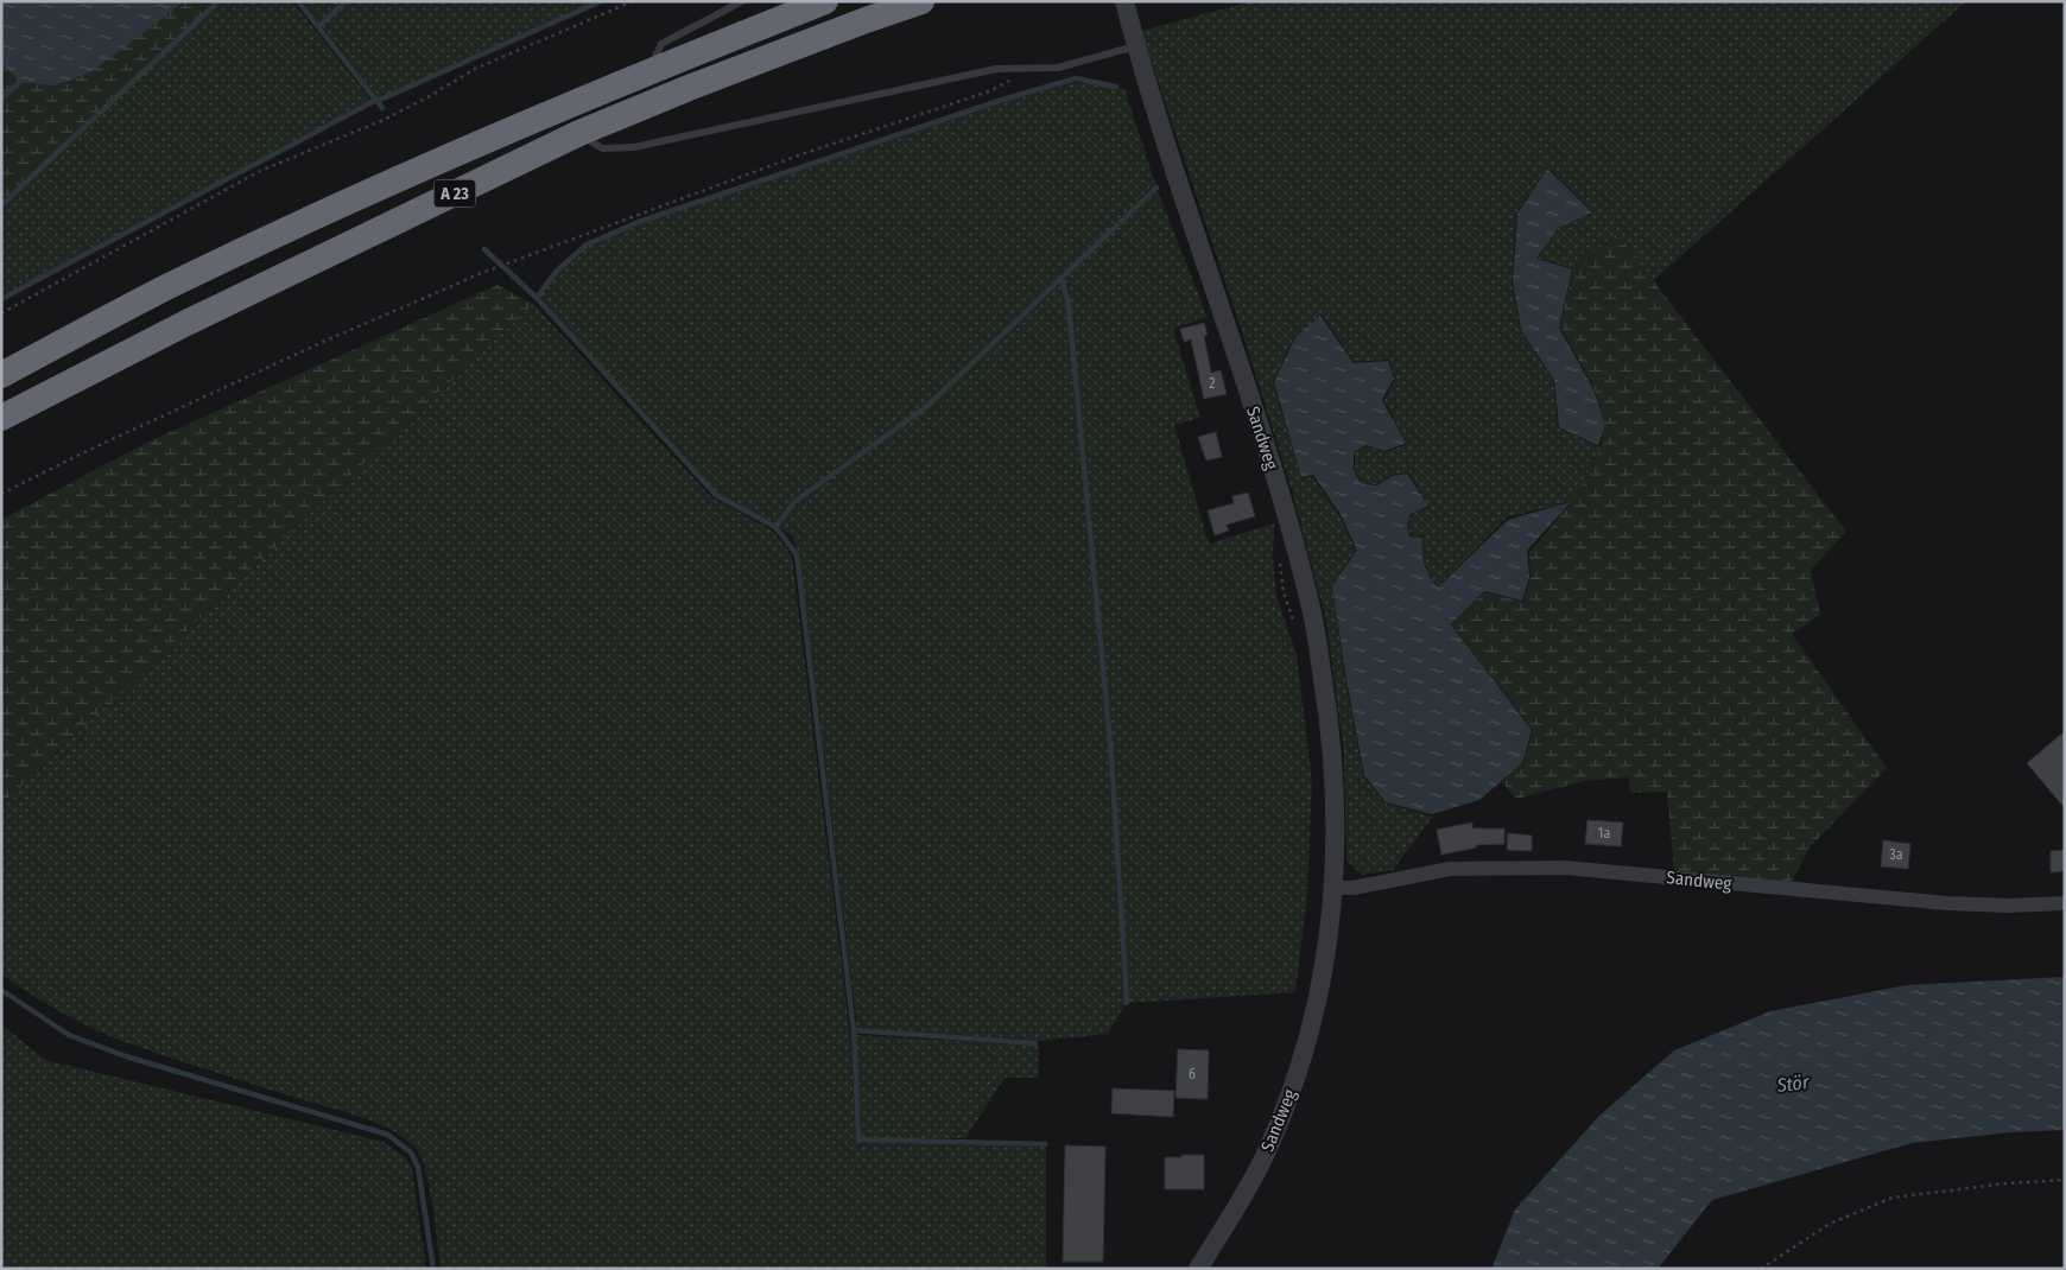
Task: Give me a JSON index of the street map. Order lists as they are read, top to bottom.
{
  "streets": {
    "highway": ["A 23"],
    "street": ["Sandweg"]
  },
  "water": ["Stör"],
  "house_numbers": [
    "2",
    "1a",
    "3a",
    "6"
  ]
}
